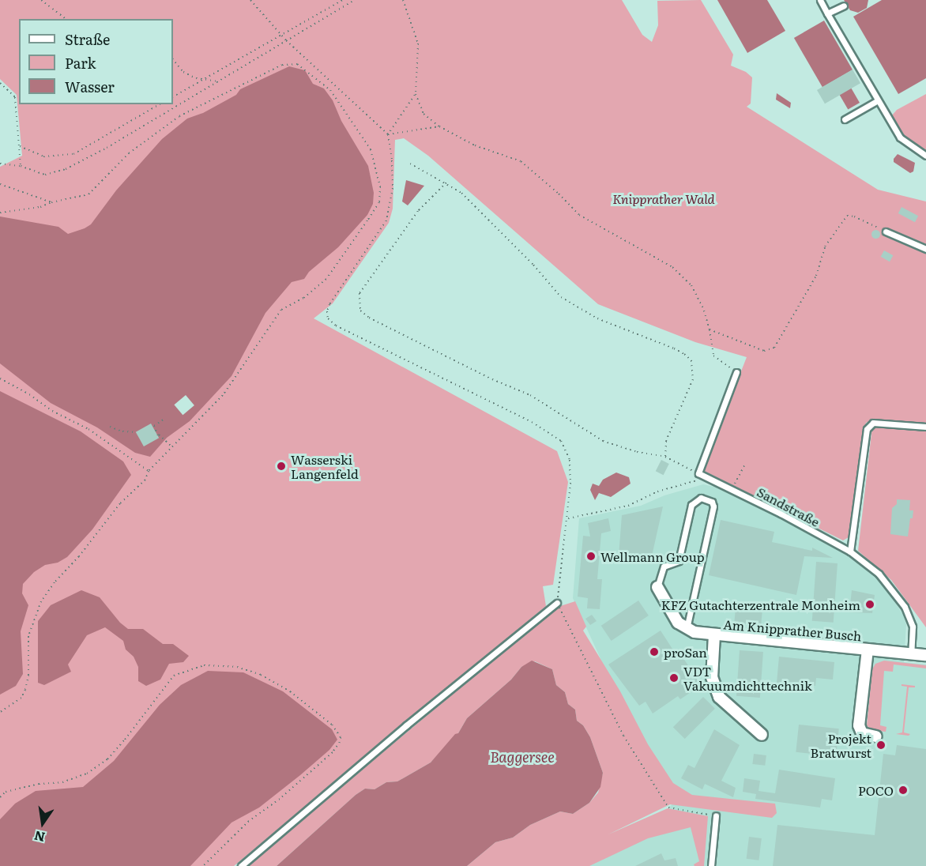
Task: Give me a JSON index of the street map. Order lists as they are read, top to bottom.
{
  "streets": {
    "street": ["Am Knipprather Busch"],
    "lane": ["Sandstraße"]
  },
  "crossings": [
    ["Sandstraße", "Am Knipprather Busch"]
  ],
  "water": ["Baggersee"],
  "parks": ["Knipprather Wald"],
  "places": [
    "Wasserski Langenfeld",
    "Wellmann Group",
    "KFZ Gutachterzentrale Monheim",
    "proSan",
    "VDT Vakuumdichttechnik",
    "Projekt Bratwurst",
    "POCO"
  ],
  "legend": ["Straße", "Park", "Wasser"],
  "north": "bottom"
}
